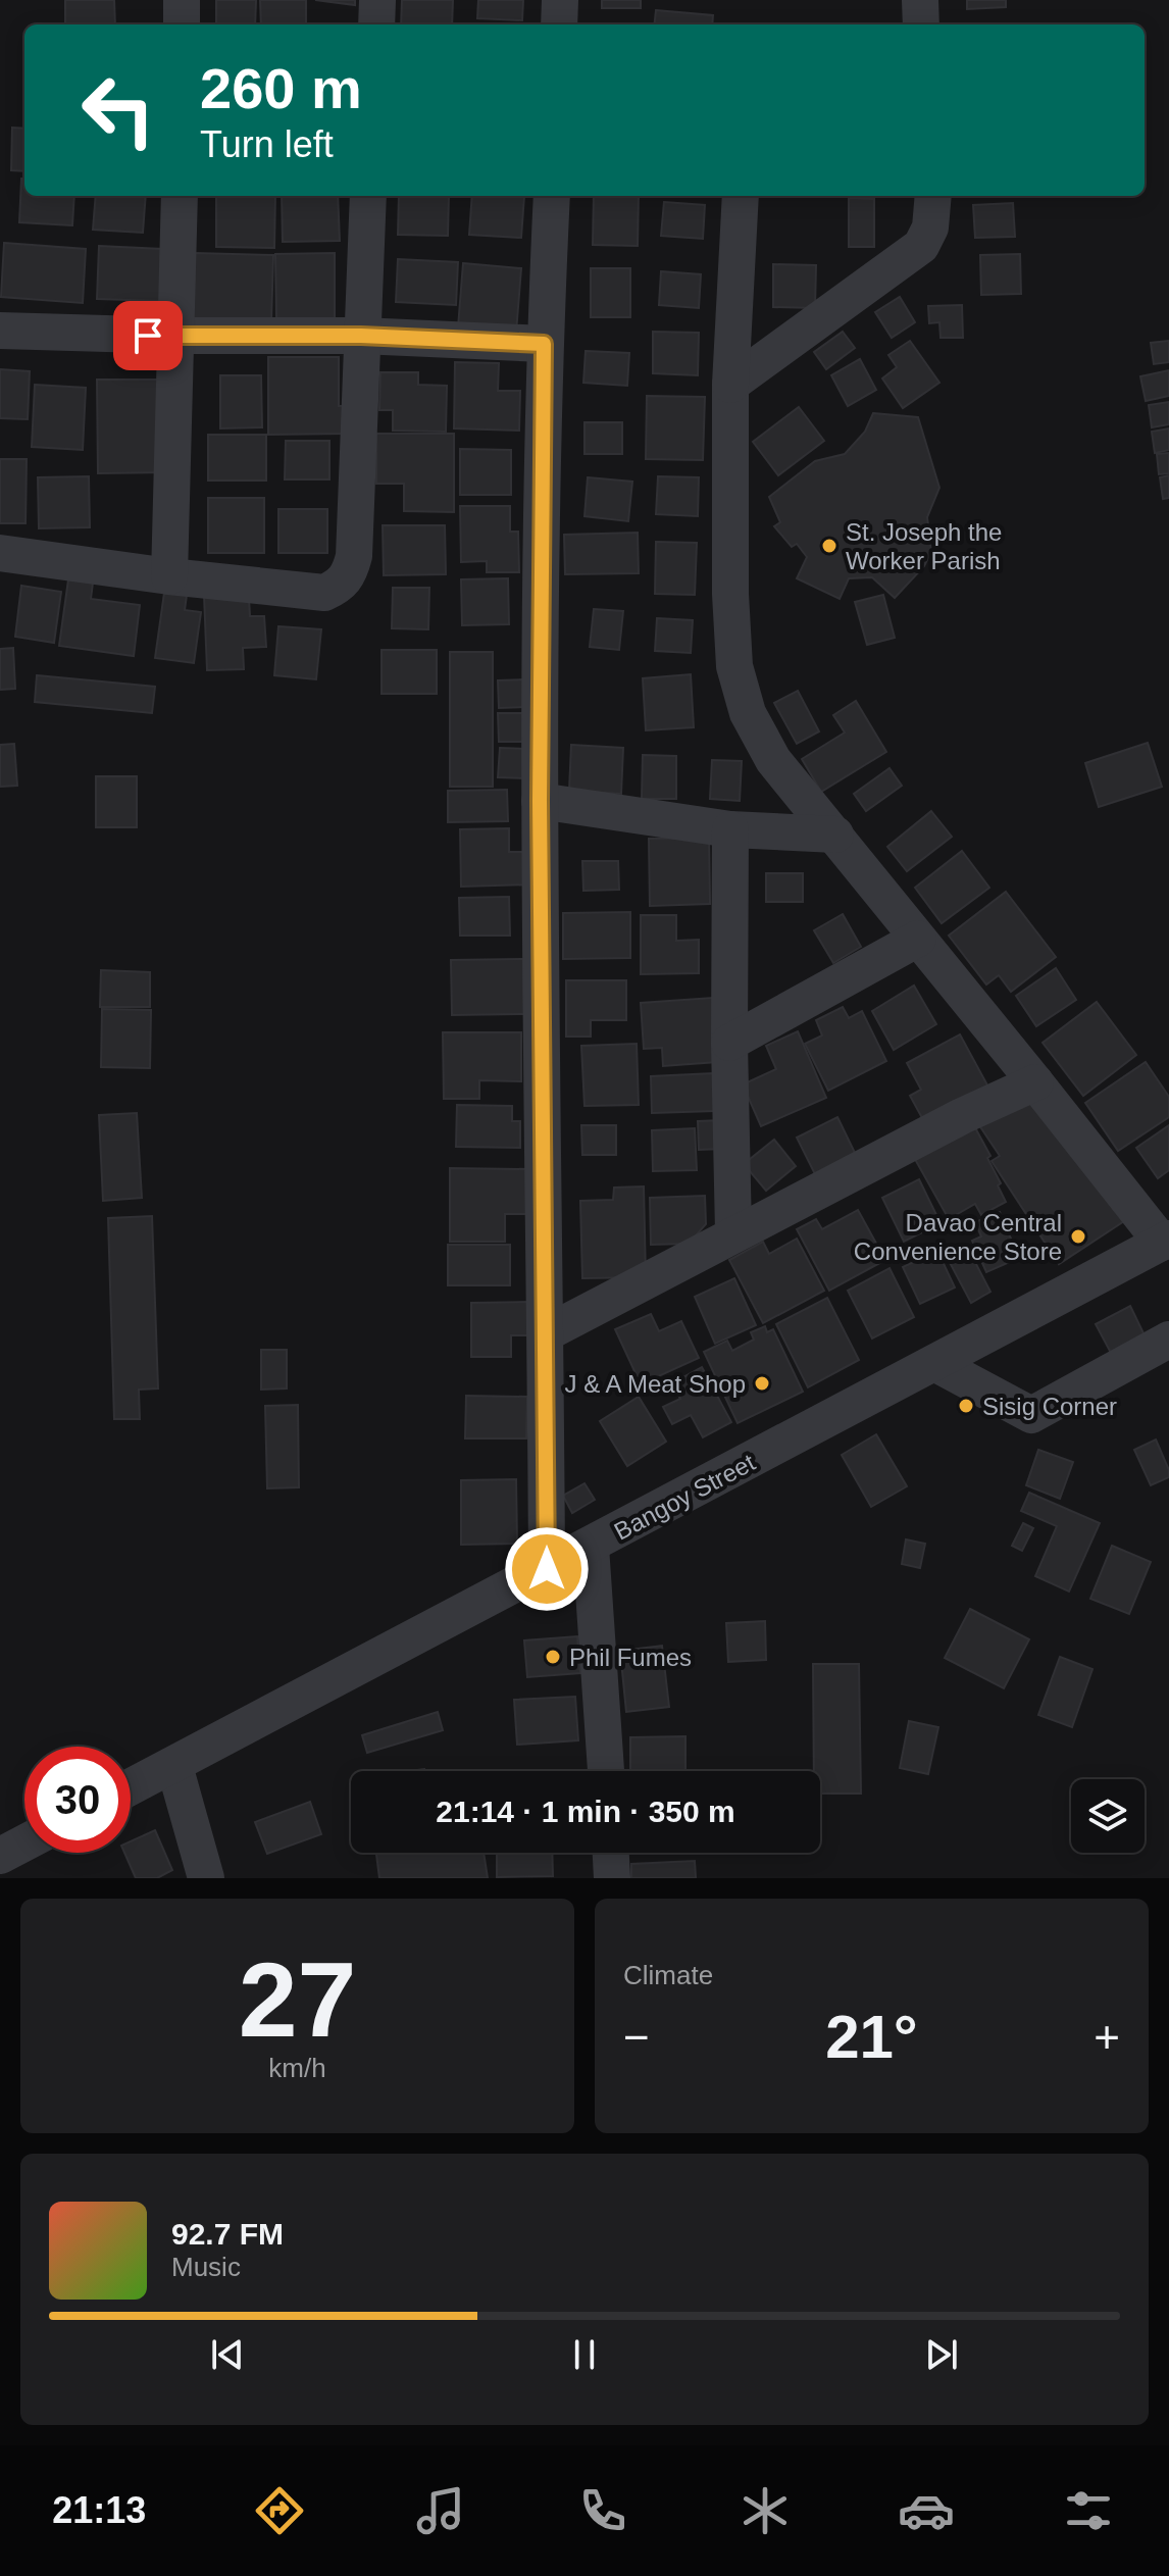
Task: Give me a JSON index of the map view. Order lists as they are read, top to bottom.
{
  "streets": {
    "street": ["Bangoy Street"]
  },
  "places": [
    "St. Joseph the Worker Parish",
    "Davao Central Convenience Store",
    "J & A Meat Shop",
    "Sisig Corner",
    "Phil Fumes"
  ],
  "page": {
    "turn": ["260 m", "Turn left"],
    "limit": "30",
    "trip": "21:14 · 1 min · 350 m",
    "tile": [
      ["27", "km/h"],
      "Climate"
    ],
    "heat": ["−", "21°", "+"],
    "song": ["92.7 FM", "Music"],
    "tabs": "21:13"
  }
}
